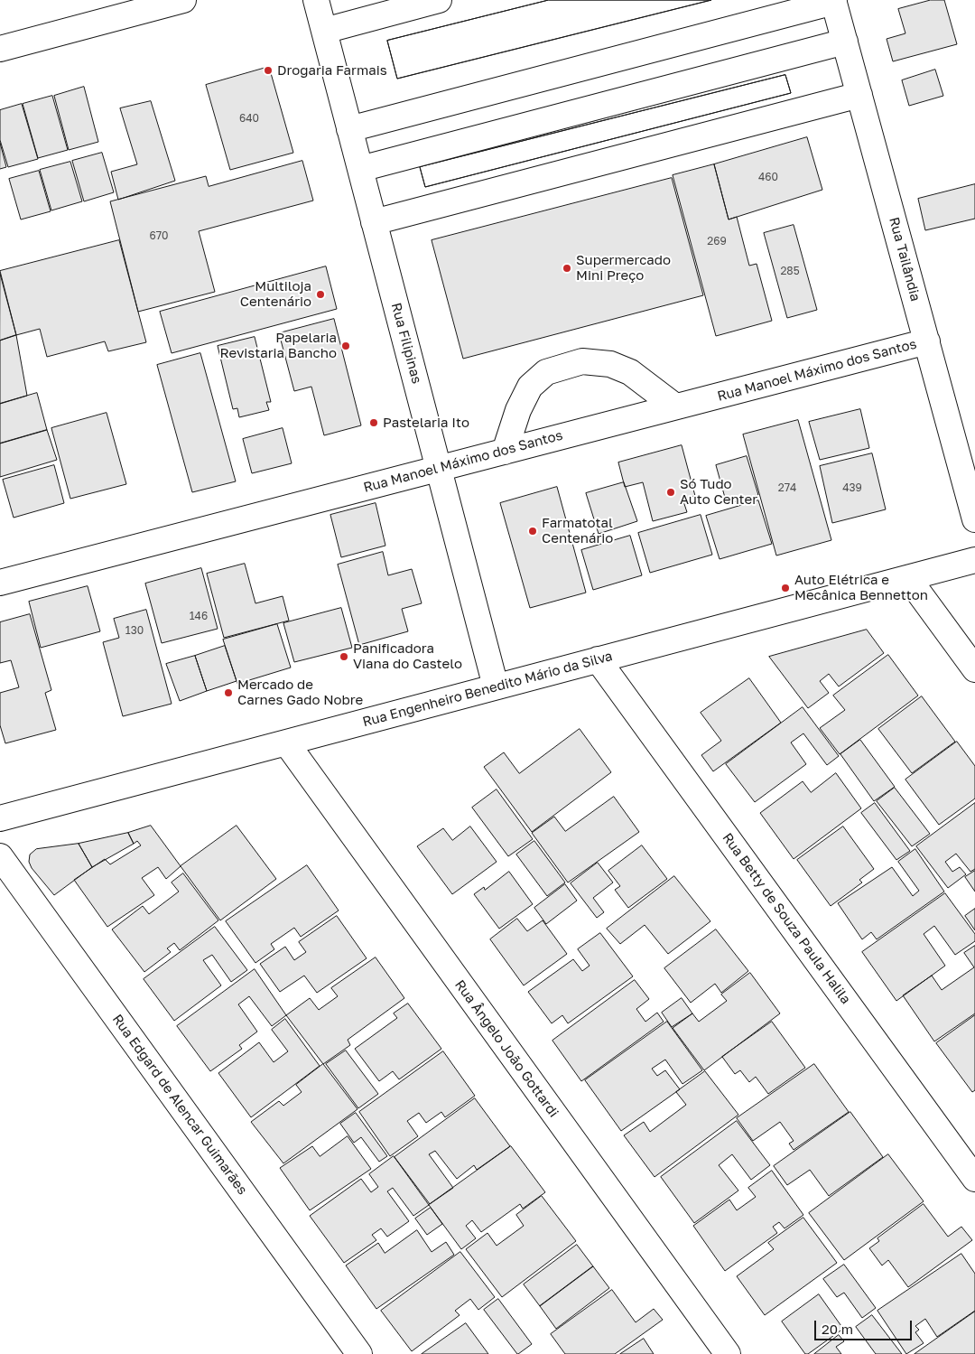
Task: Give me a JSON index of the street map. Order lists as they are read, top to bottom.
{
  "streets": {
    "street": [
      "Rua Tailândia",
      "Rua Filipinas",
      "Rua Manoel Máximo dos Santos",
      "Rua Engenheiro Benedito Mário da Silva",
      "Rua Betty de Souza Paula Halila",
      "Rua Ângelo João Gottardi",
      "Rua Edgard de Alencar Guimarães"
    ]
  },
  "crossings": [
    ["Rua Tailândia", "Rua Manoel Máximo dos Santos"],
    ["Rua Filipinas", "Rua Manoel Máximo dos Santos"],
    ["Rua Filipinas", "Rua Engenheiro Benedito Mário da Silva"],
    ["Rua Engenheiro Benedito Mário da Silva", "Rua Betty de Souza Paula Halila"],
    ["Rua Engenheiro Benedito Mário da Silva", "Rua Ângelo João Gottardi"]
  ],
  "places": [
    "Drogaria Farmais",
    "Supermercado Mini Preço",
    "Multiloja Centenário",
    "Papelaria Revistaria Bancho",
    "Pastelaria Ito",
    "Só Tudo Auto Center",
    "Farmatotal Centenário",
    "Auto Elétrica e Mecânica Bennetton",
    "Panificadora Viana do Castelo",
    "Mercado de Carnes Gado Nobre"
  ],
  "house_numbers": [
    "640",
    "460",
    "670",
    "269",
    "285",
    "274",
    "439",
    "146",
    "130"
  ],
  "scale_bar": "20 m"
}
